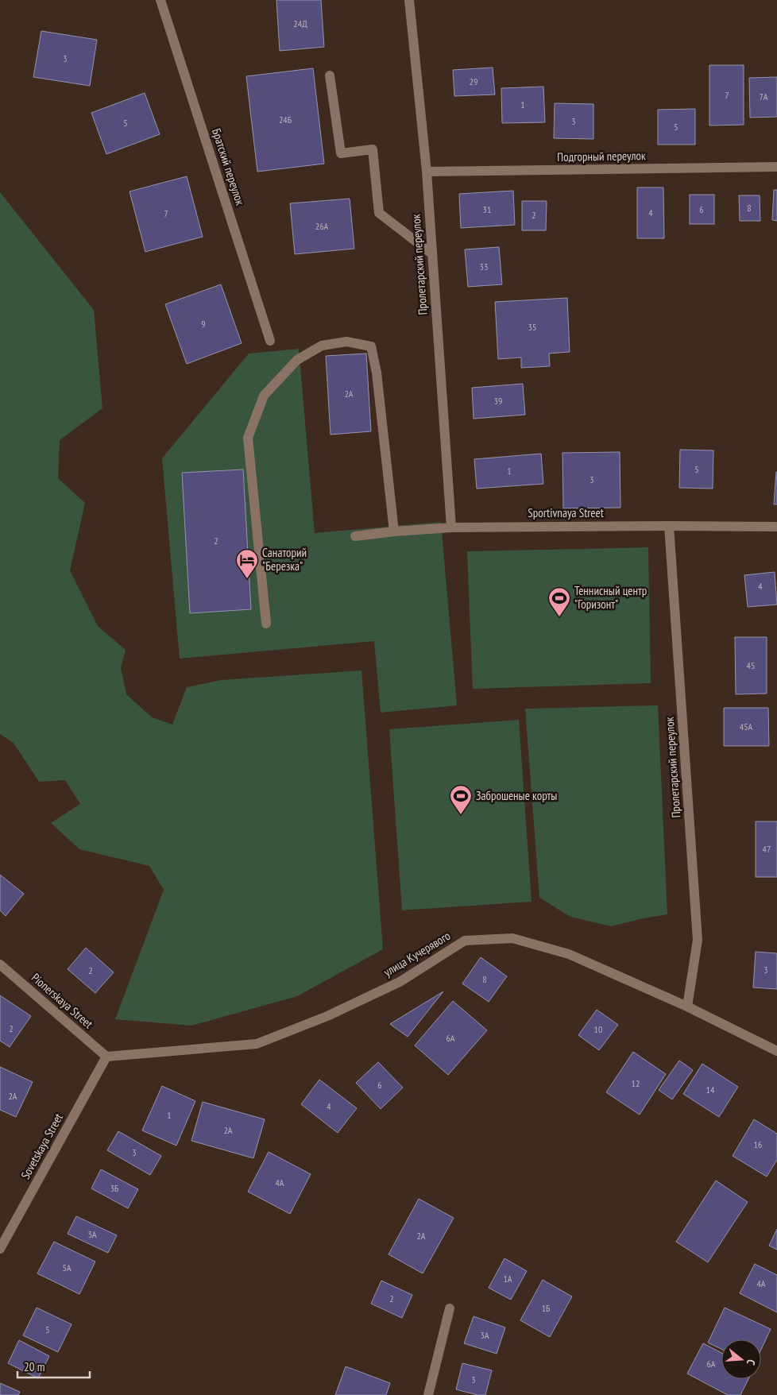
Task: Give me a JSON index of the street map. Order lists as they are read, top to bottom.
{
  "streets": {
    "street": [
      "Подгорный переулок",
      "Братский переулок",
      "Пролетарский переулок",
      "Sportivnaya Street",
      "улица Кучерявого",
      "Pionerskaya Street",
      "Sovetskaya Street"
    ]
  },
  "crossings": [
    ["Подгорный переулок", "Пролетарский переулок"],
    ["Пролетарский переулок", "Sportivnaya Street"],
    ["Пролетарский переулок", "улица Кучерявого"],
    ["улица Кучерявого", "Pionerskaya Street"],
    ["улица Кучерявого", "Sovetskaya Street"],
    ["Pionerskaya Street", "Sovetskaya Street"]
  ],
  "places": {
    "hotel": ["Санаторий \"Березка\""],
    "sports": ["Теннисный центр \"Горизонт\"", "Заброшеные корты"]
  },
  "house_numbers": [
    "24Д",
    "3",
    "29",
    "7",
    "7А",
    "1",
    "24Б",
    "3",
    "5",
    "5",
    "8",
    "31",
    "6",
    "4",
    "7",
    "2",
    "26А",
    "33",
    "9",
    "35",
    "2А",
    "39",
    "5",
    "1",
    "3",
    "2",
    "4",
    "45",
    "45А",
    "47",
    "3",
    "2",
    "8",
    "2",
    "10",
    "6А",
    "12",
    "6",
    "14",
    "2А",
    "4",
    "1",
    "2А",
    "16",
    "3",
    "4А",
    "3Б",
    "3А",
    "2А",
    "5А",
    "1А",
    "4А",
    "2",
    "1Б",
    "5",
    "3А",
    "6А",
    "3"
  ],
  "scale_bar": "20 m",
  "north": "right"
}
